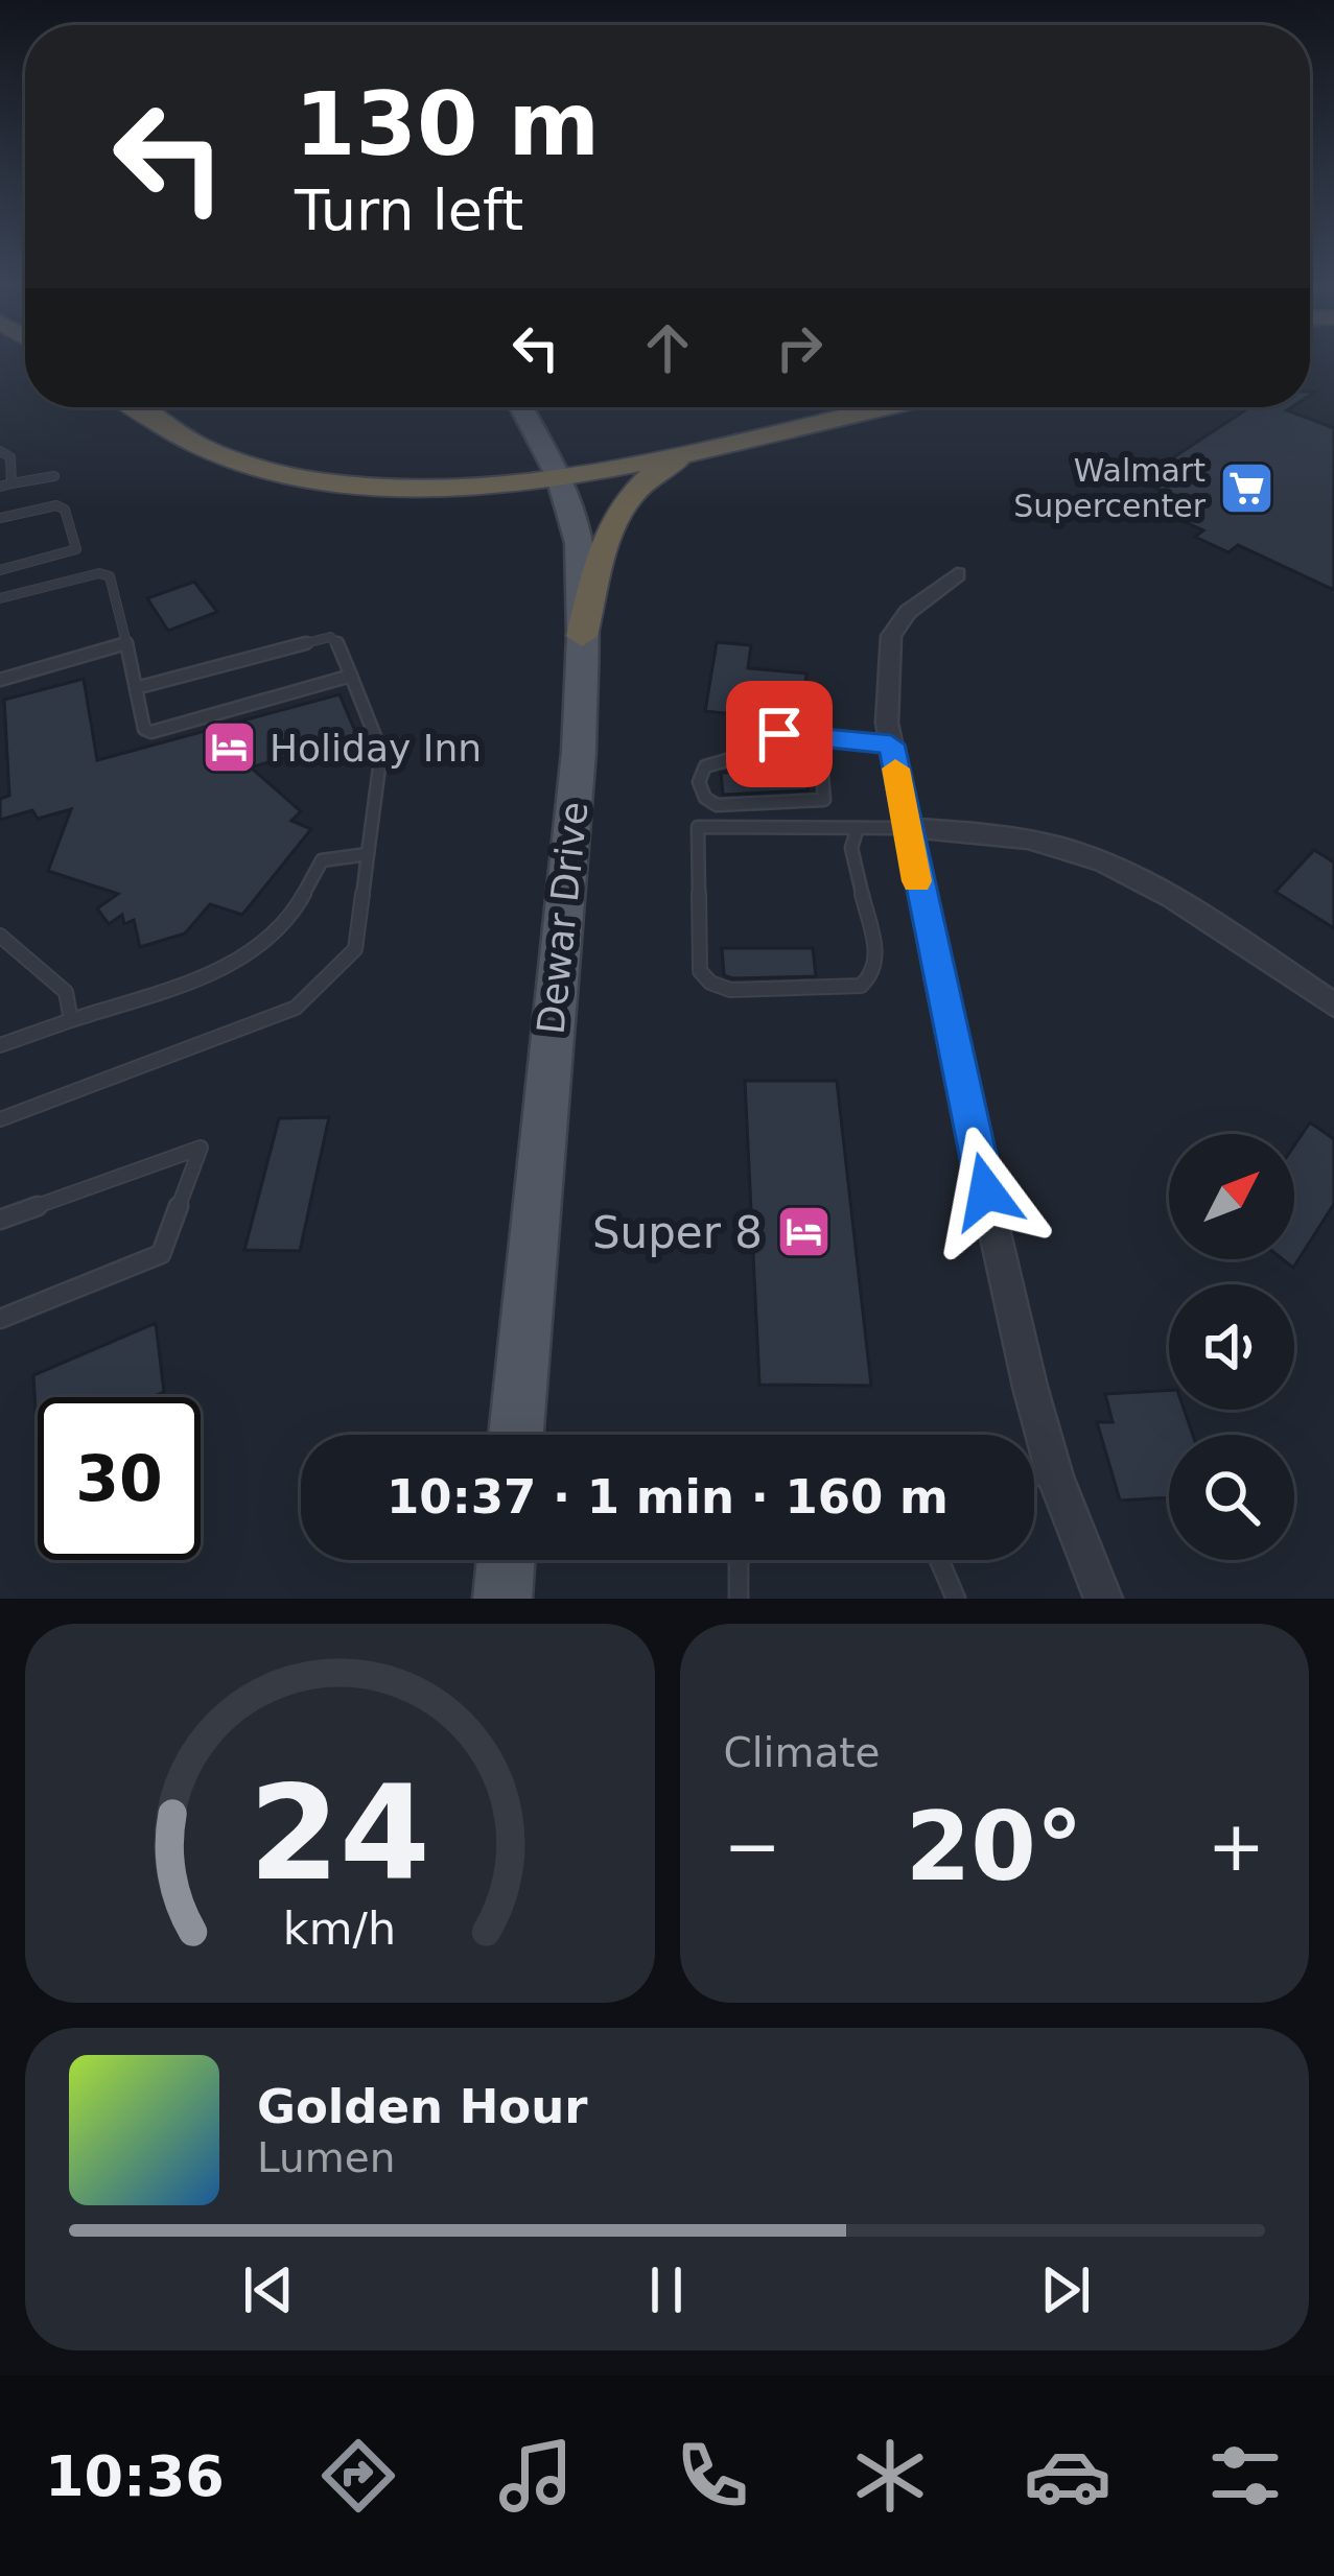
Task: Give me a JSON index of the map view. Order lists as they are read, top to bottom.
{
  "streets": {
    "main road": ["Dewar Drive"]
  },
  "places": {
    "supermarket": ["Walmart Supercenter"],
    "hotel": ["Holiday Inn", "Super 8"]
  },
  "north": "top right",
  "page": {
    "turn": ["130 m", "Turn left"],
    "limit": "30",
    "trip": "10:37 · 1 min · 160 m",
    "tile": "Climate",
    "heat": ["−", "20°", "+"],
    "song": ["Golden Hour", "Lumen"],
    "tabs": "10:36",
    "gauge": ["24", "km/h"]
  }
}
